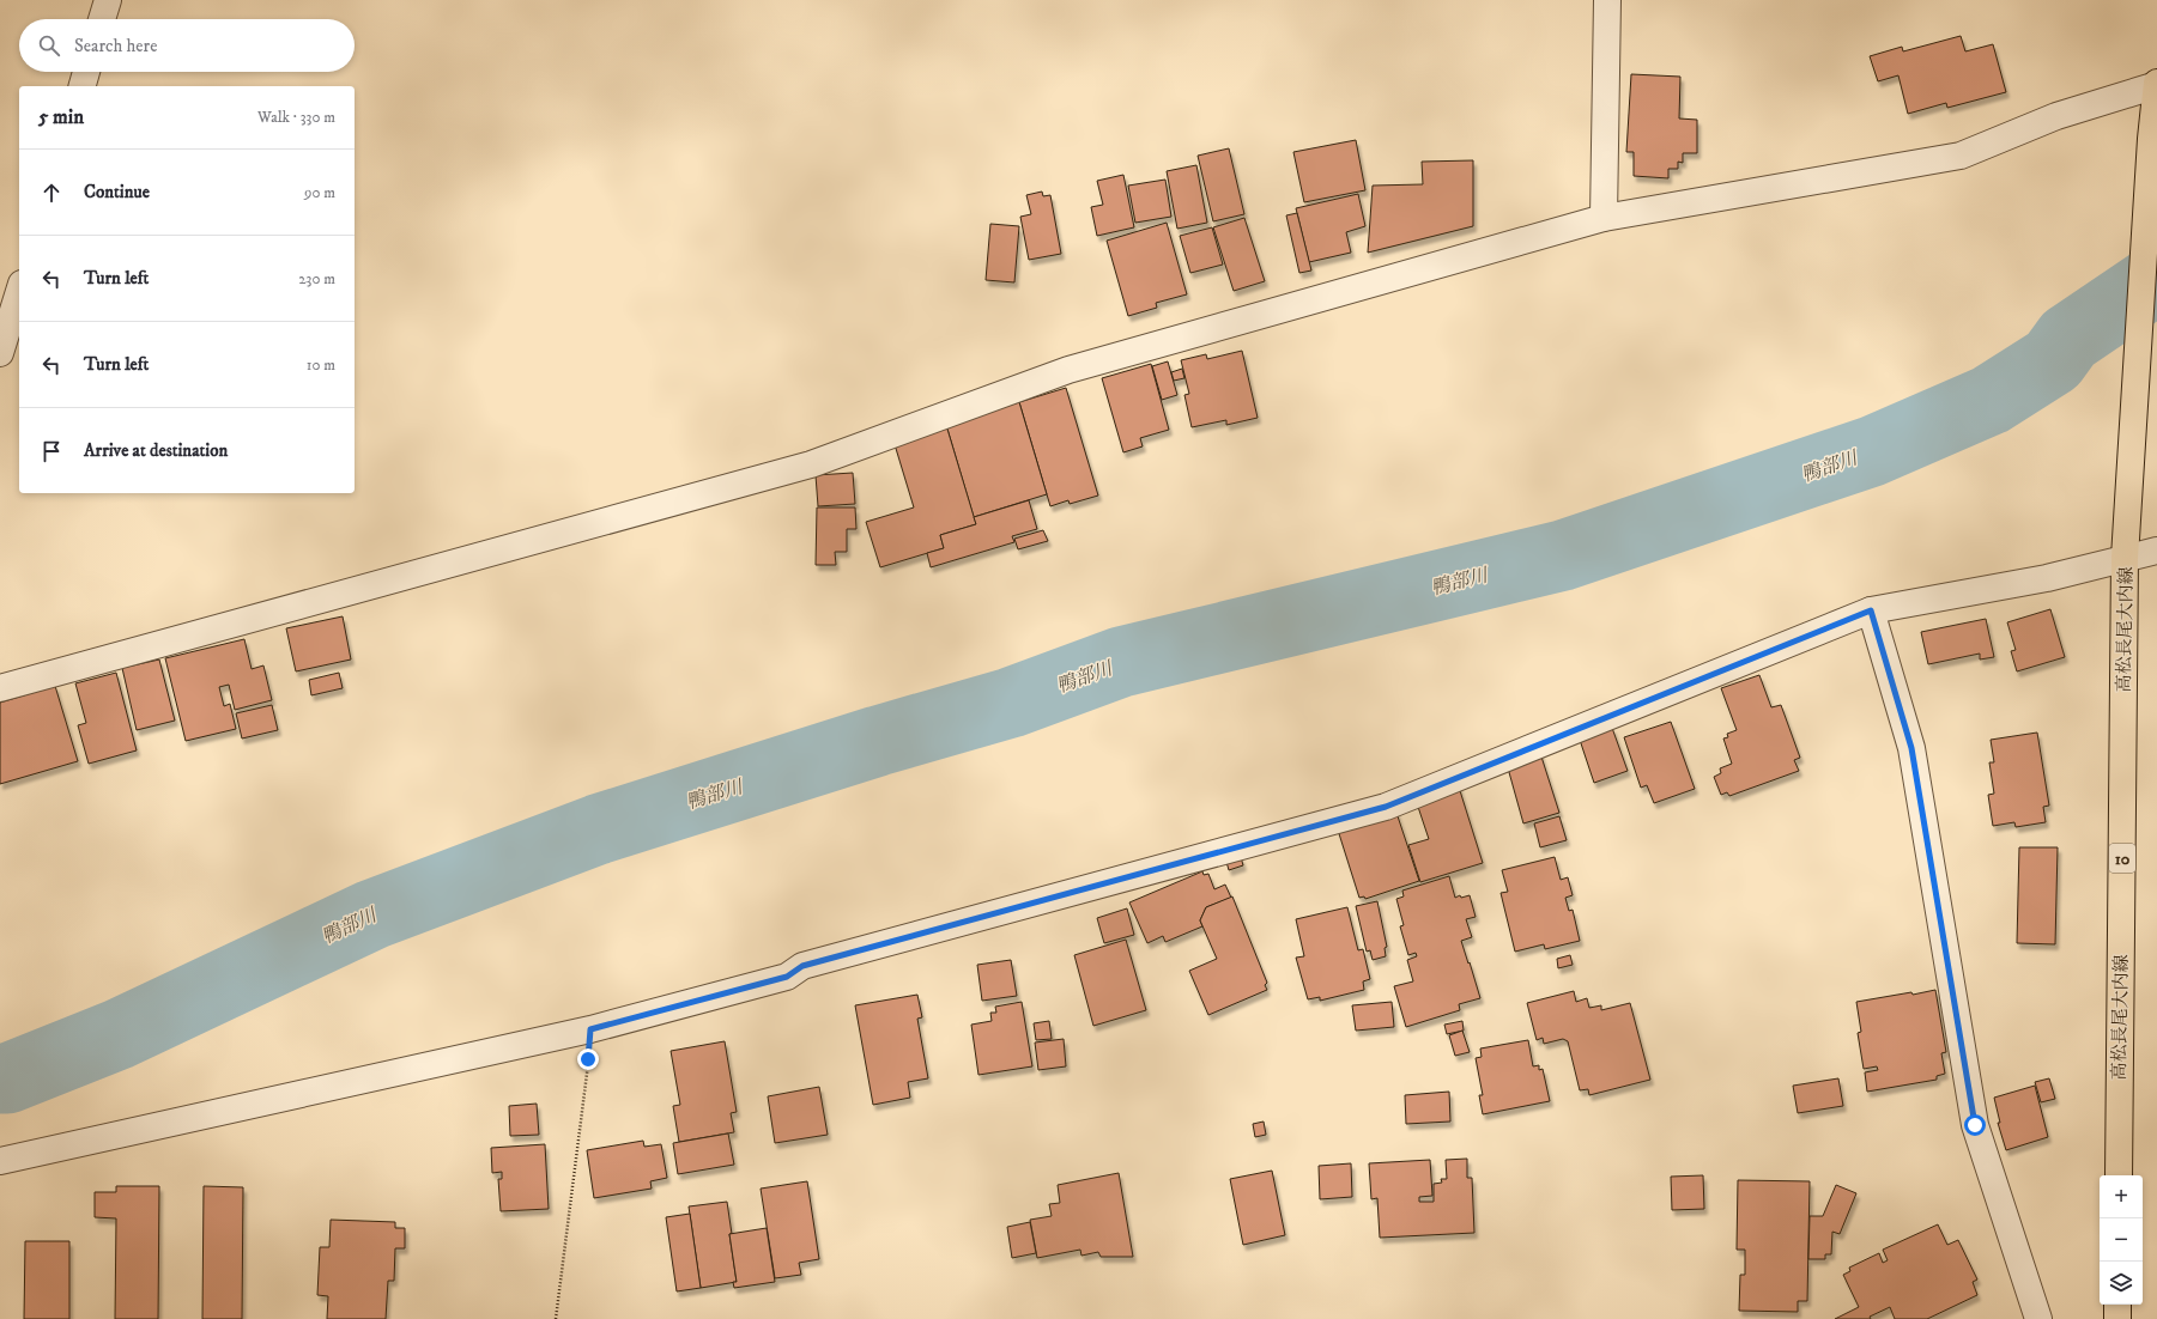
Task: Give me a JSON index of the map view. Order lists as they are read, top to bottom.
{
  "streets": {
    "main road": ["高松長尾大内線", "10"]
  },
  "water": ["鴨部川"],
  "page": {
    "search": "Search here",
    "heading": ["5 min", "Walk · 330 m"],
    "list": [
      ["Continue", "90 m"],
      ["Turn left", "230 m"],
      ["Turn left", "10 m"],
      "Arrive at destination"
    ],
    "map_buttons": ["+", "−"]
  }
}
